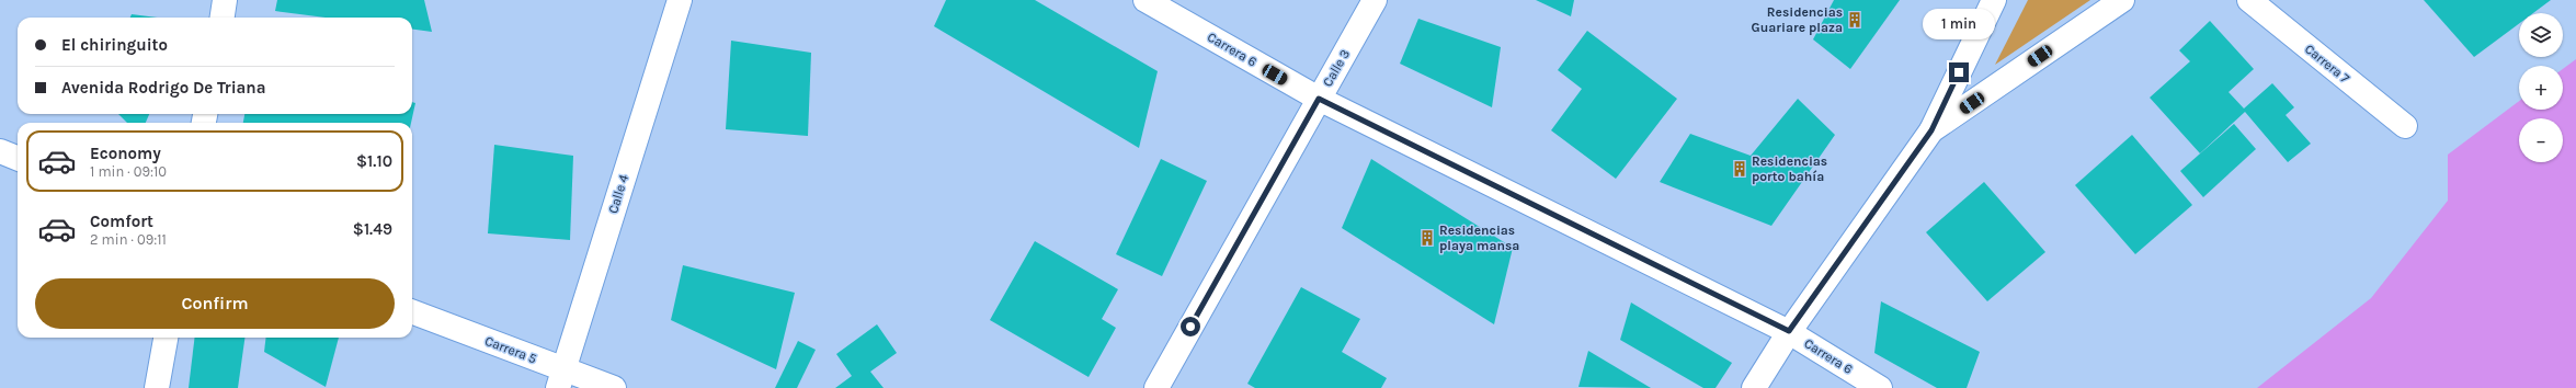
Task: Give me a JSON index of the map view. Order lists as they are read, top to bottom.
{
  "streets": {
    "street": [
      "Carrera 6",
      "Carrera 7",
      "Calle 3",
      "Calle 4",
      "Carrera 5"
    ]
  },
  "crossings": [
    ["Carrera 6", "Calle 3"],
    ["Calle 4", "Carrera 5"]
  ],
  "places": {
    "building": ["Residencias Guariare plaza", "Residencias porto bahía", "Residencias playa mansa"]
  },
  "page": {
    "bubble": "1 min",
    "map_buttons": ["+", "−"],
    "banner": ["El chiringuito", "Avenida Rodrigo De Triana"],
    "list": [
      {
        "name": "Economy",
        "note": "1 min · 09:10",
        "value": "$1.10"
      },
      {
        "name": "Comfort",
        "note": "2 min · 09:11",
        "value": "$1.49"
      }
    ],
    "buttons": "Confirm"
  }
}
